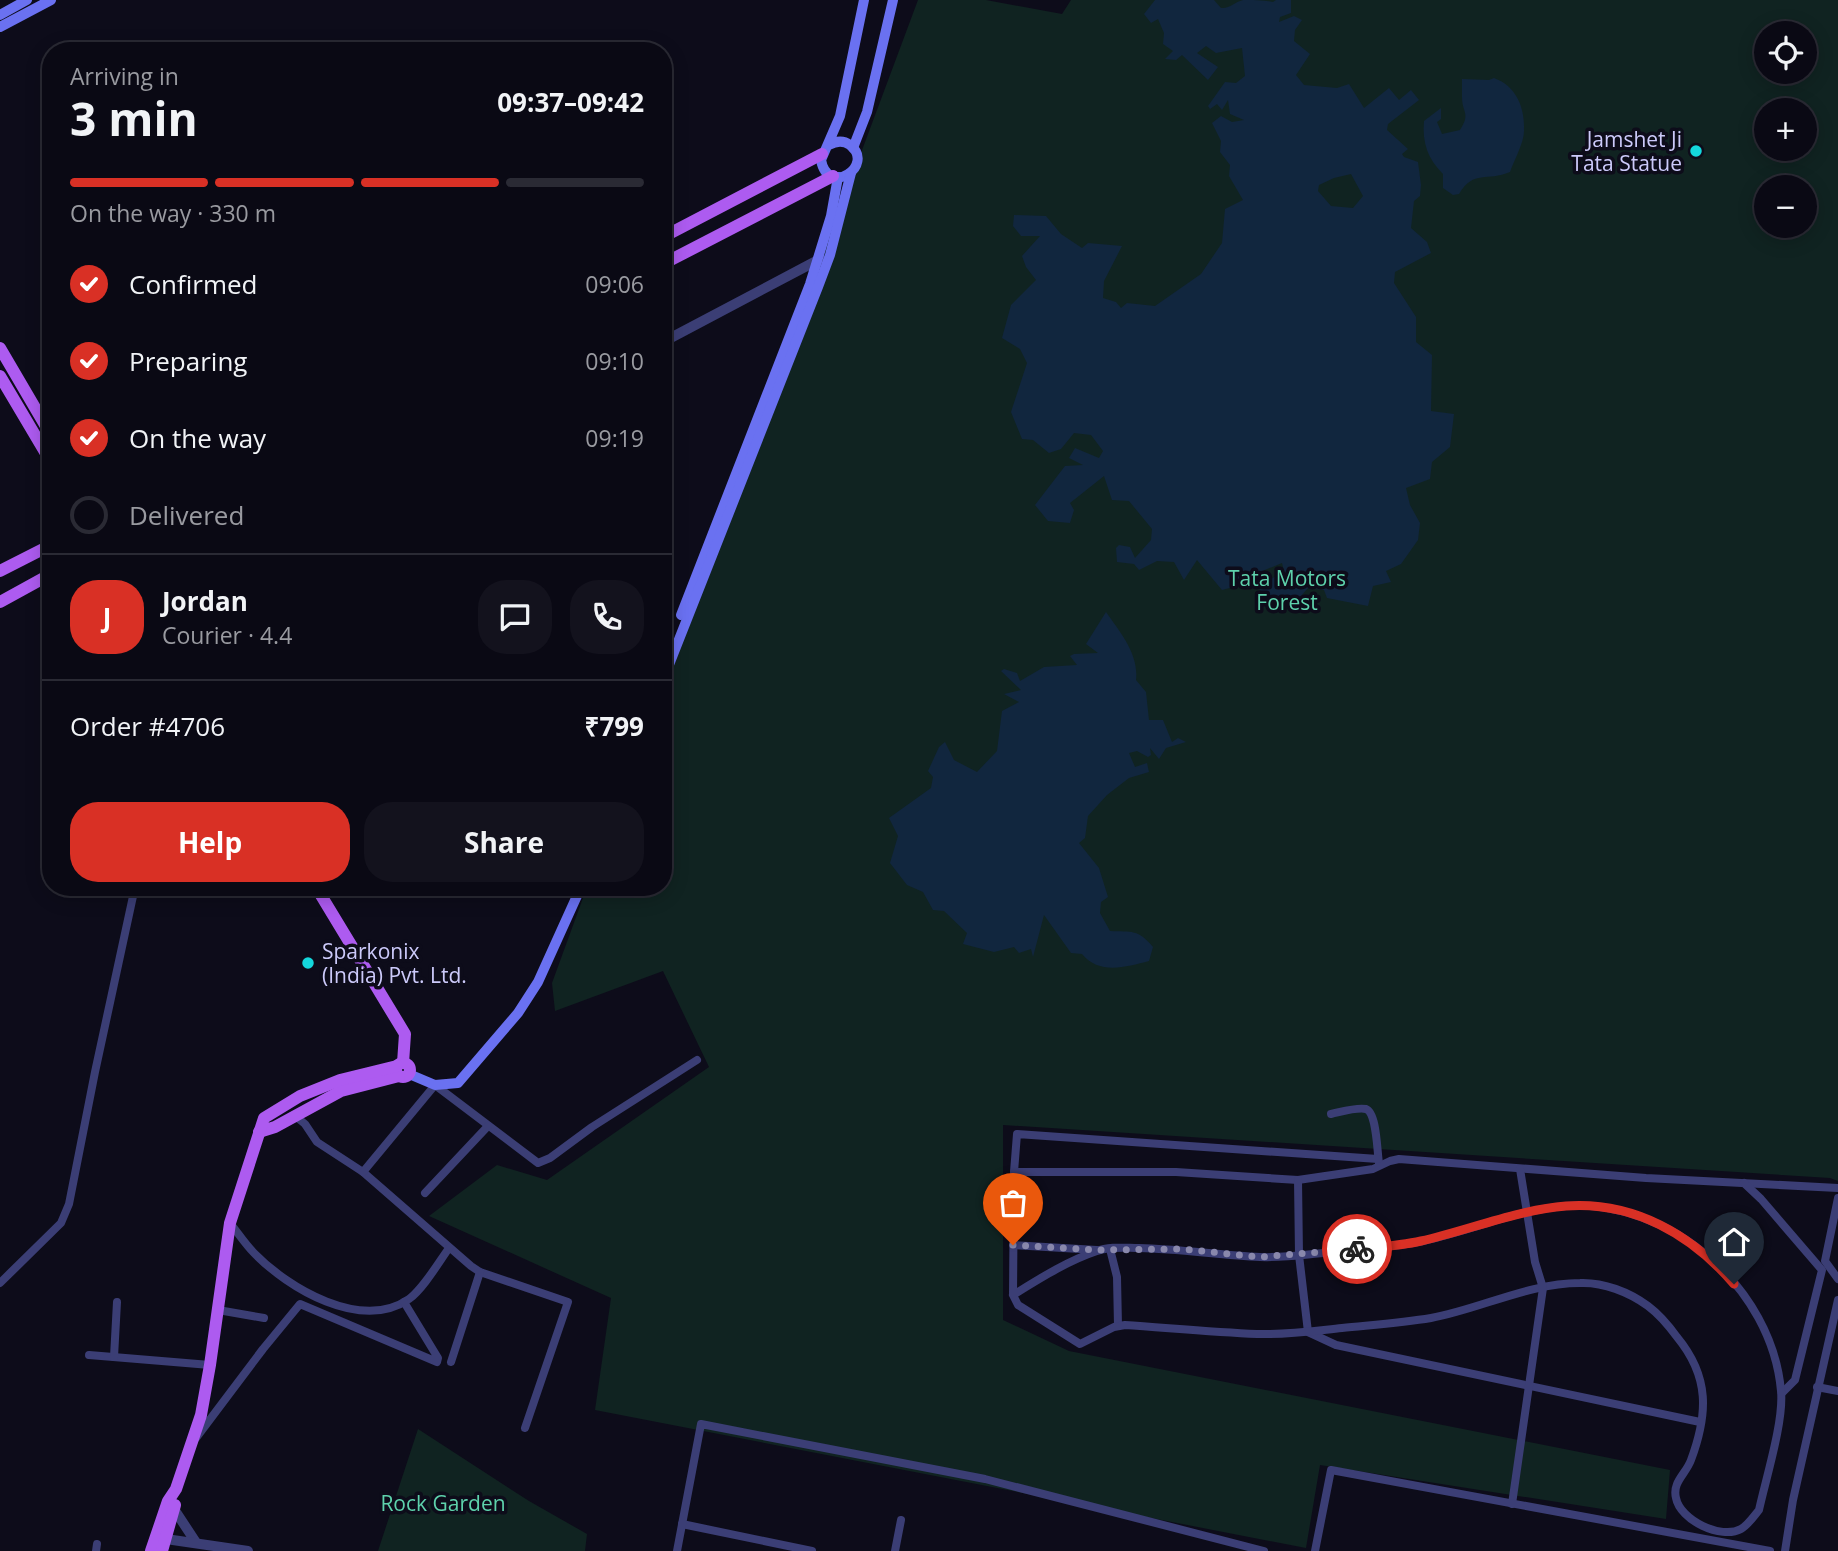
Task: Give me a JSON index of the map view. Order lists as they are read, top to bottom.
{
  "parks": ["Tata Motors Forest", "Rock Garden"],
  "places": ["Jamshet Ji Tata Statue", "Sparkonix (India) Pvt. Ltd."],
  "page": {
    "map_buttons": ["+", "−"],
    "heading": ["3 min", "Arriving in", "09:37–09:42"],
    "panel": [
      "Jordan",
      "Courier · 4.4",
      "Order #4706",
      "₹799"
    ],
    "bar": "On the way · 330 m",
    "list": [
      ["Confirmed", "09:06"],
      ["Preparing", "09:10"],
      ["On the way", "09:19"],
      "Delivered"
    ],
    "round": "J",
    "buttons": ["Help", "Share"]
  }
}
